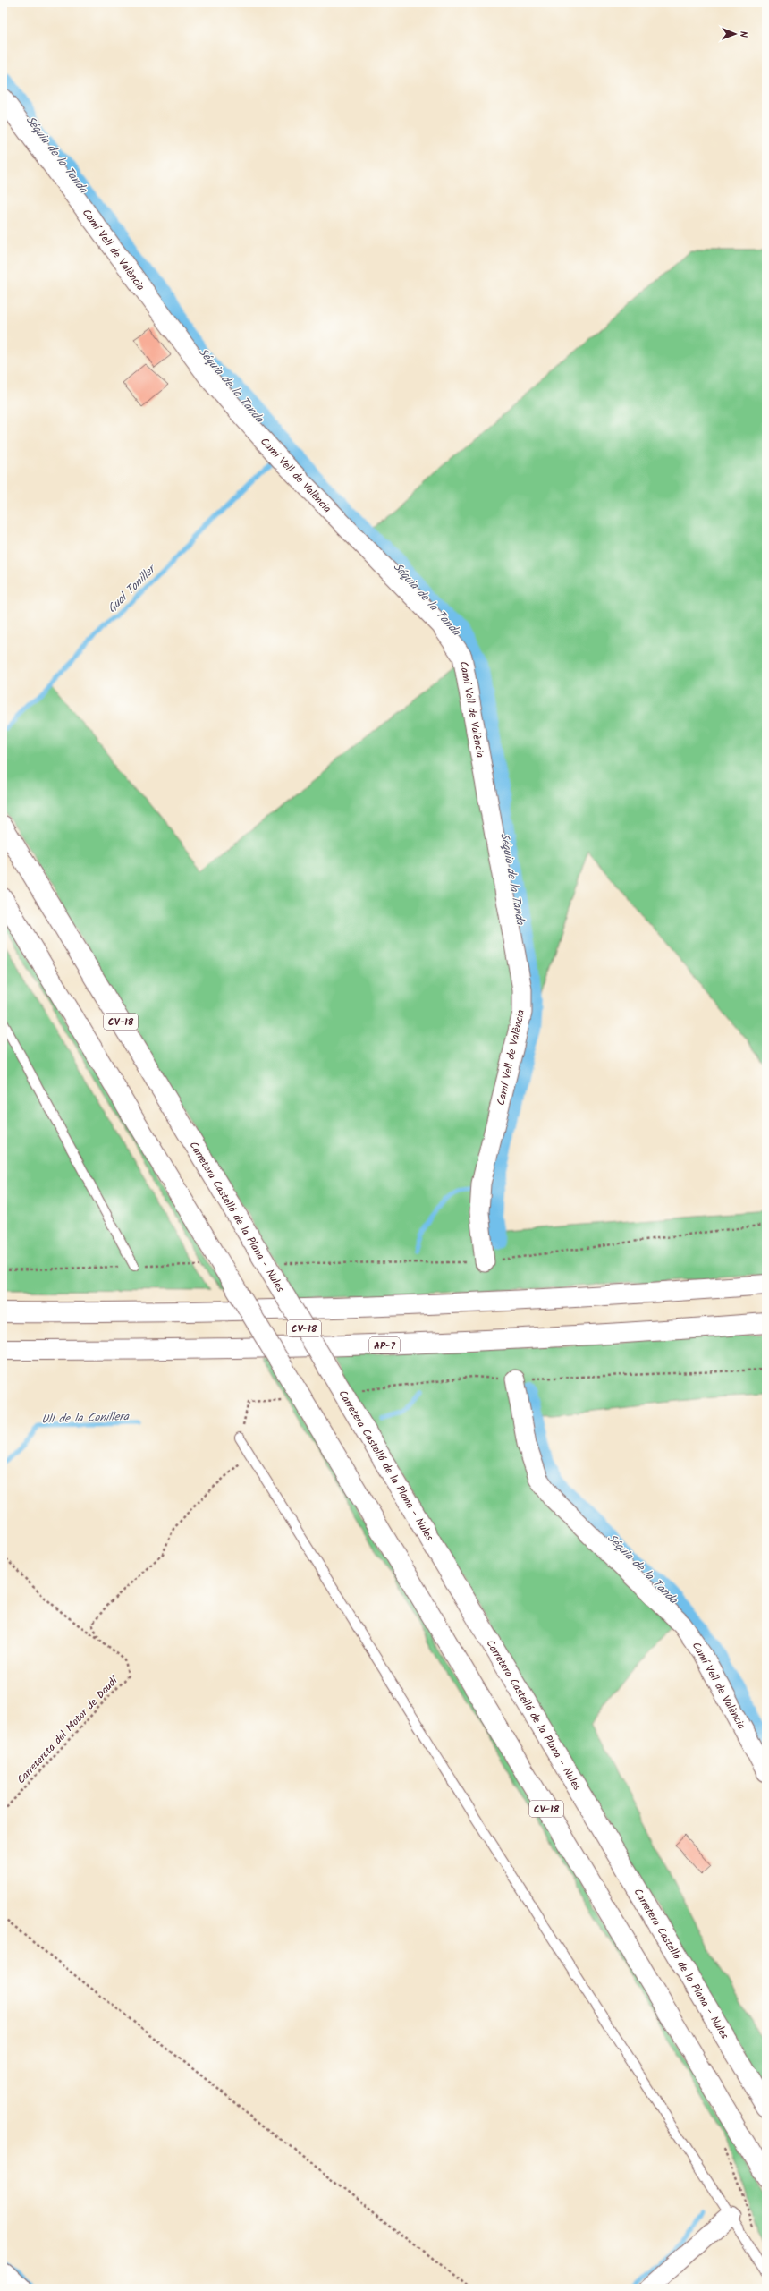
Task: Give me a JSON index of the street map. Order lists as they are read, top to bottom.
{
  "streets": {
    "main road": ["CV-18", "Carretera Castelló de la Plana - Nules", "AP-7"],
    "street": ["Camí Vell de València"],
    "path": ["Carretereta del Motor de Daudí"]
  },
  "water": ["Séquia de la Tanda", "Gual Toniller", "Ull de la Conillera"],
  "north": "right"
}
